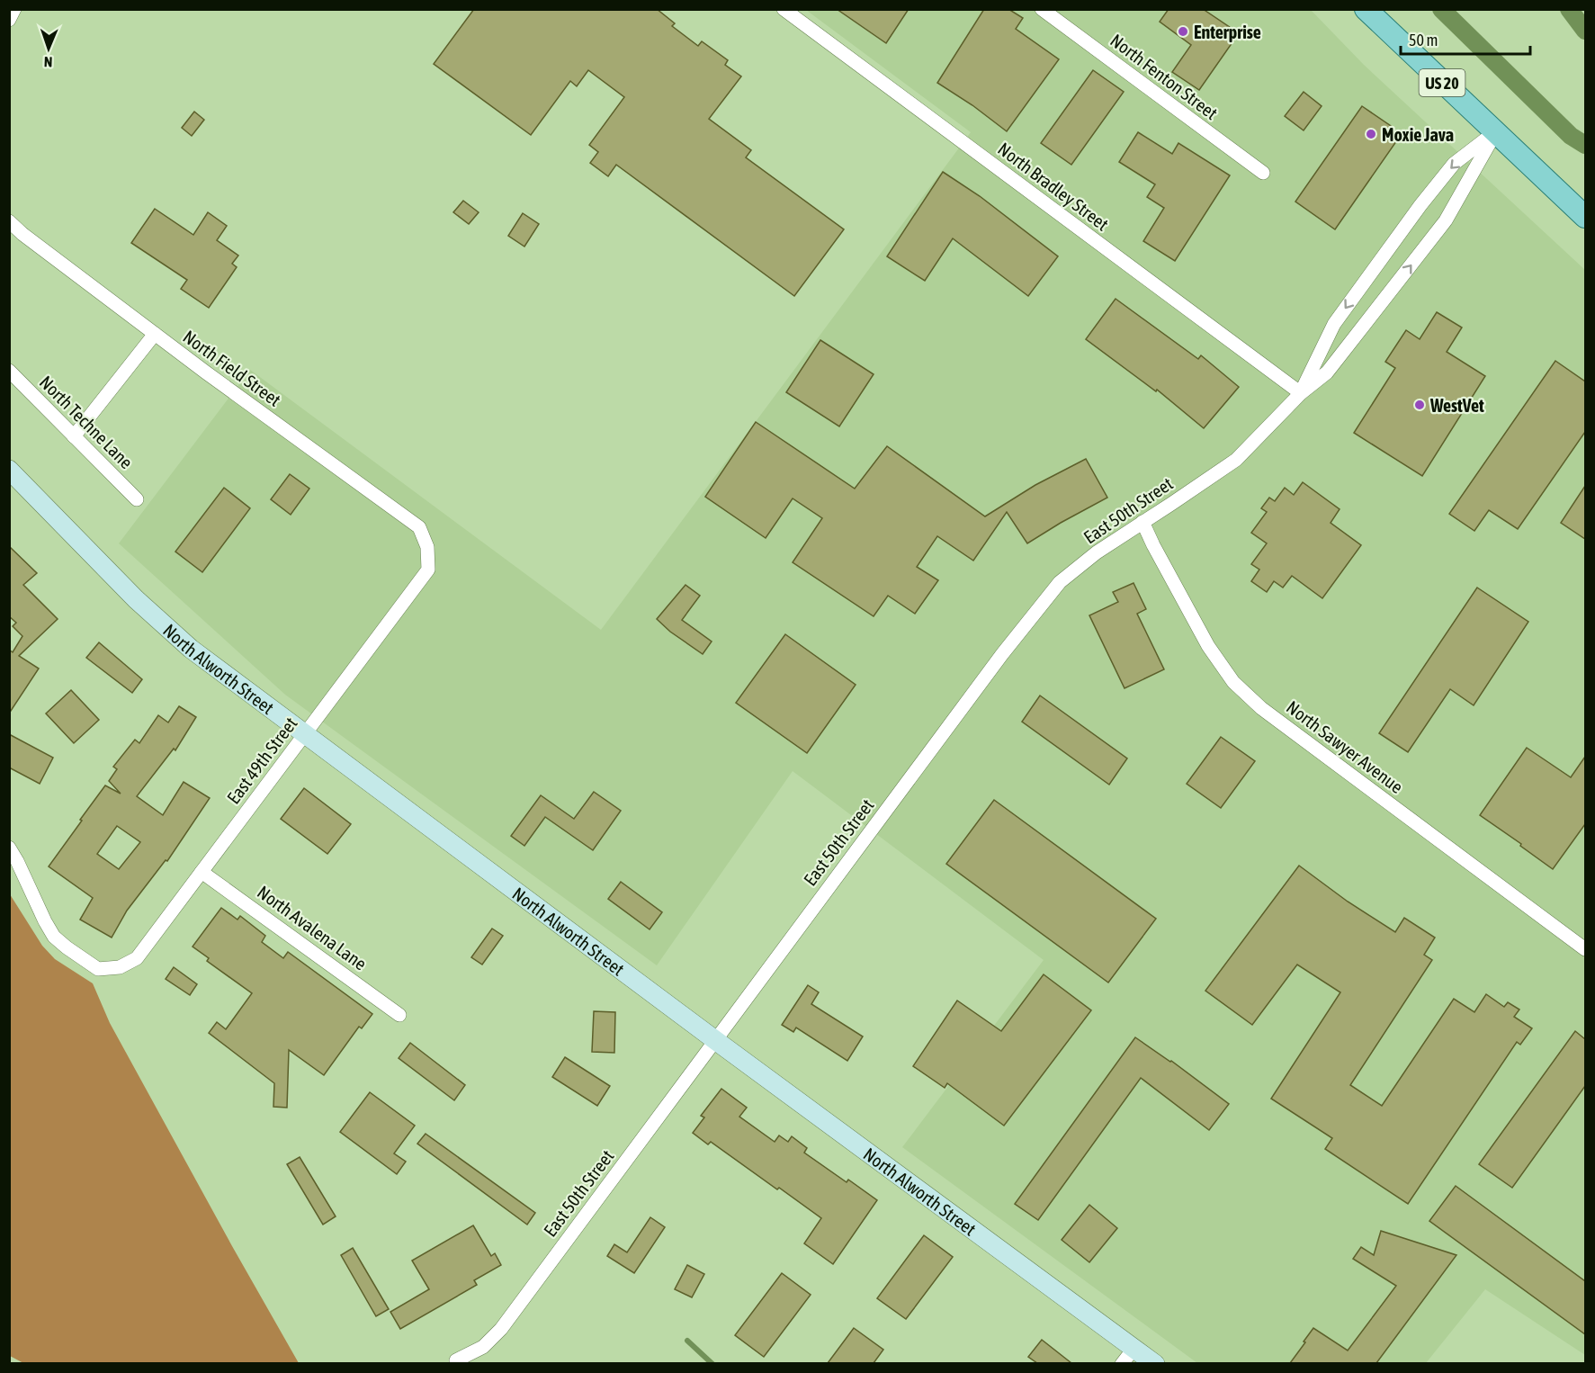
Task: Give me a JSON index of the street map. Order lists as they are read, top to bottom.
{
  "streets": {
    "main road": ["US 20"],
    "street": [
      "North Fenton Street",
      "North Bradley Street",
      "North Field Street",
      "North Techne Lane",
      "East 50th Street",
      "North Alworth Street",
      "North Sawyer Avenue",
      "East 49th Street",
      "North Avalena Lane"
    ]
  },
  "crossings": [
    ["US 20", "East 50th Street"],
    ["North Bradley Street", "East 50th Street"],
    ["North Field Street", "East 49th Street"],
    ["East 50th Street", "North Alworth Street"],
    ["East 50th Street", "North Sawyer Avenue"],
    ["North Alworth Street", "East 49th Street"],
    ["East 49th Street", "North Avalena Lane"]
  ],
  "places": ["Enterprise", "Moxie Java", "WestVet"],
  "scale_bar": "50 m",
  "north": "bottom"
}
